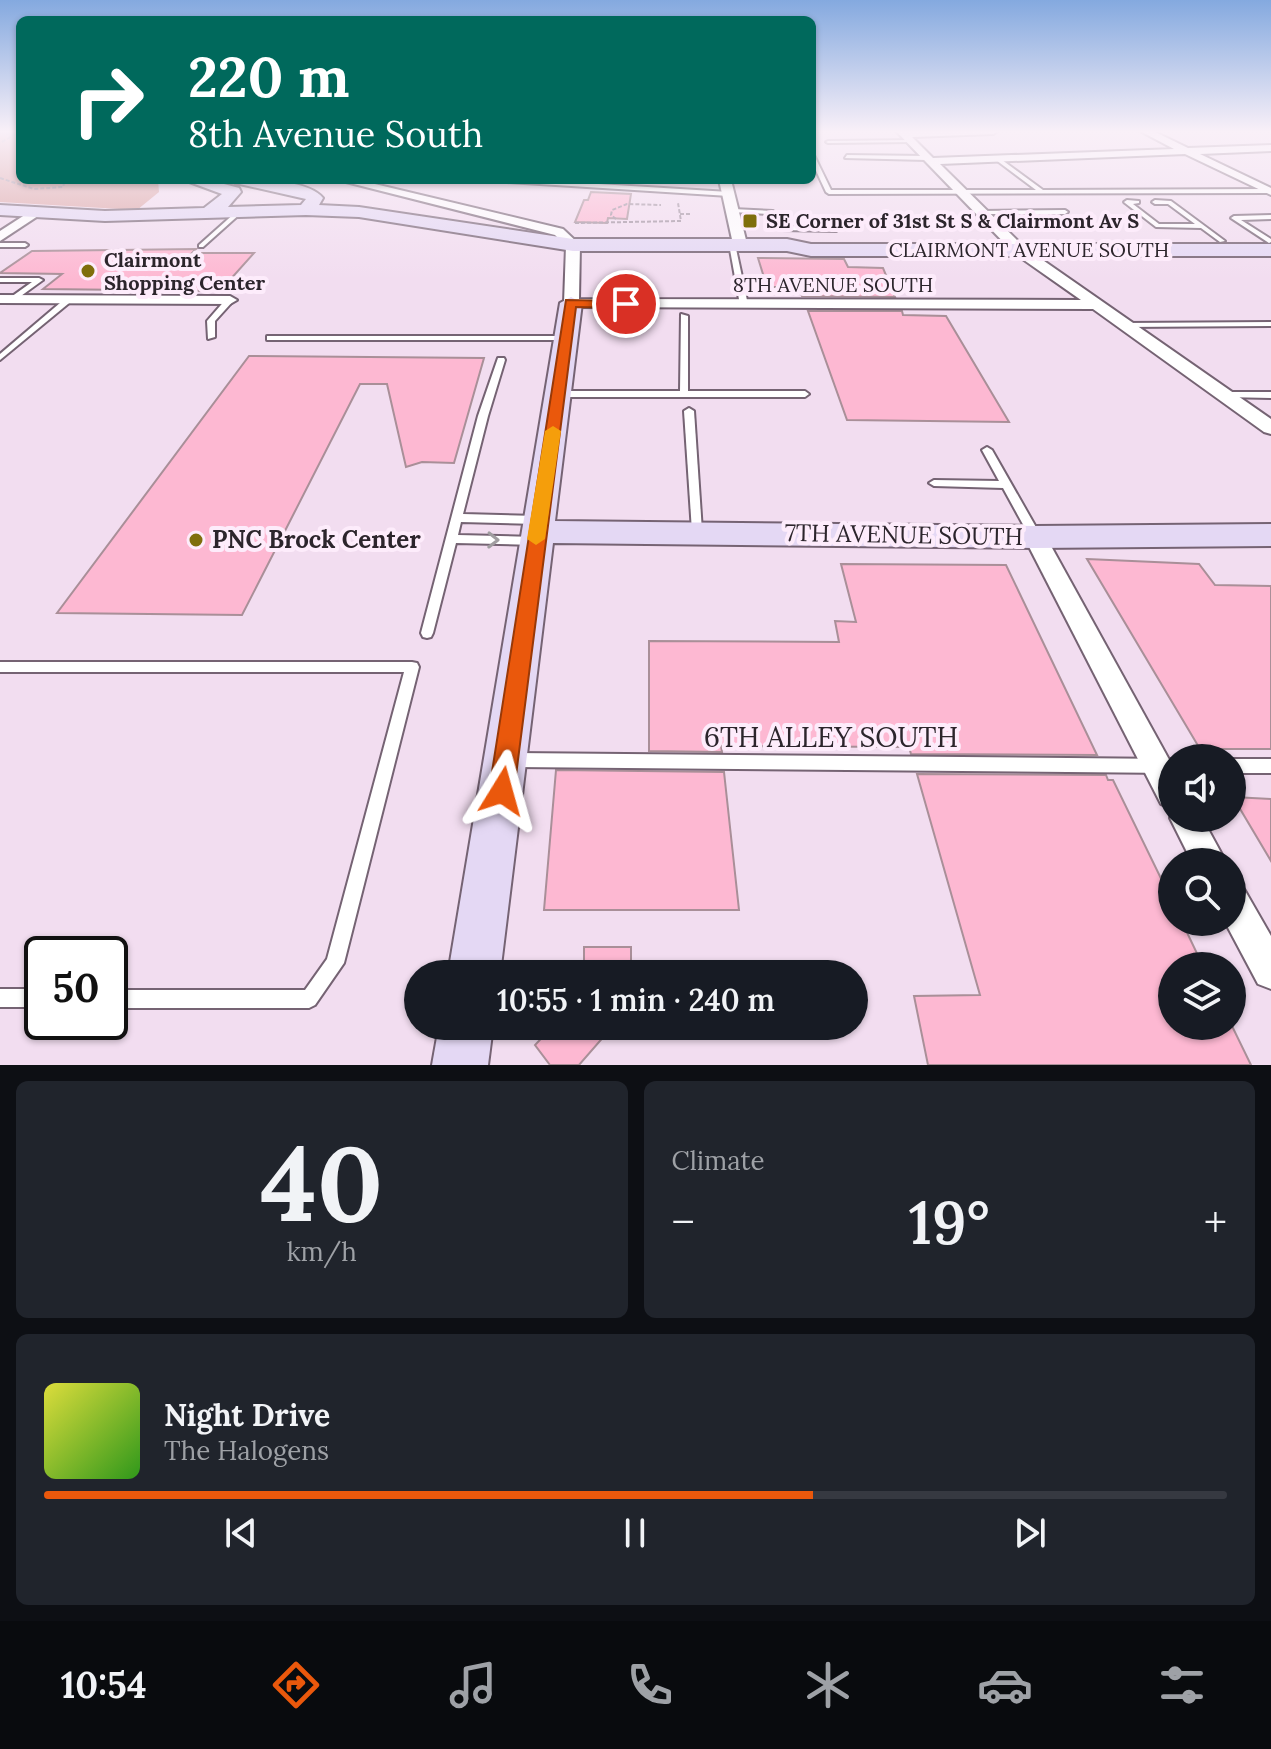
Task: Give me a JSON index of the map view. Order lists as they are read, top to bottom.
{
  "streets": {
    "street": ["CLAIRMONT AVENUE SOUTH", "8TH AVENUE SOUTH", "7TH AVENUE SOUTH"],
    "lane": ["6TH ALLEY SOUTH"]
  },
  "places": {
    "transit": ["SE Corner of 31st St S & Clairmont Av S"],
    "other": ["Clairmont Shopping Center", "PNC Brock Center"]
  },
  "page": {
    "turn": ["220 m", "8th Avenue South"],
    "limit": "50",
    "trip": "10:55 · 1 min · 240 m",
    "tile": [
      ["40", "km/h"],
      "Climate"
    ],
    "heat": ["−", "19°", "+"],
    "song": ["Night Drive", "The Halogens"],
    "tabs": "10:54"
  }
}
